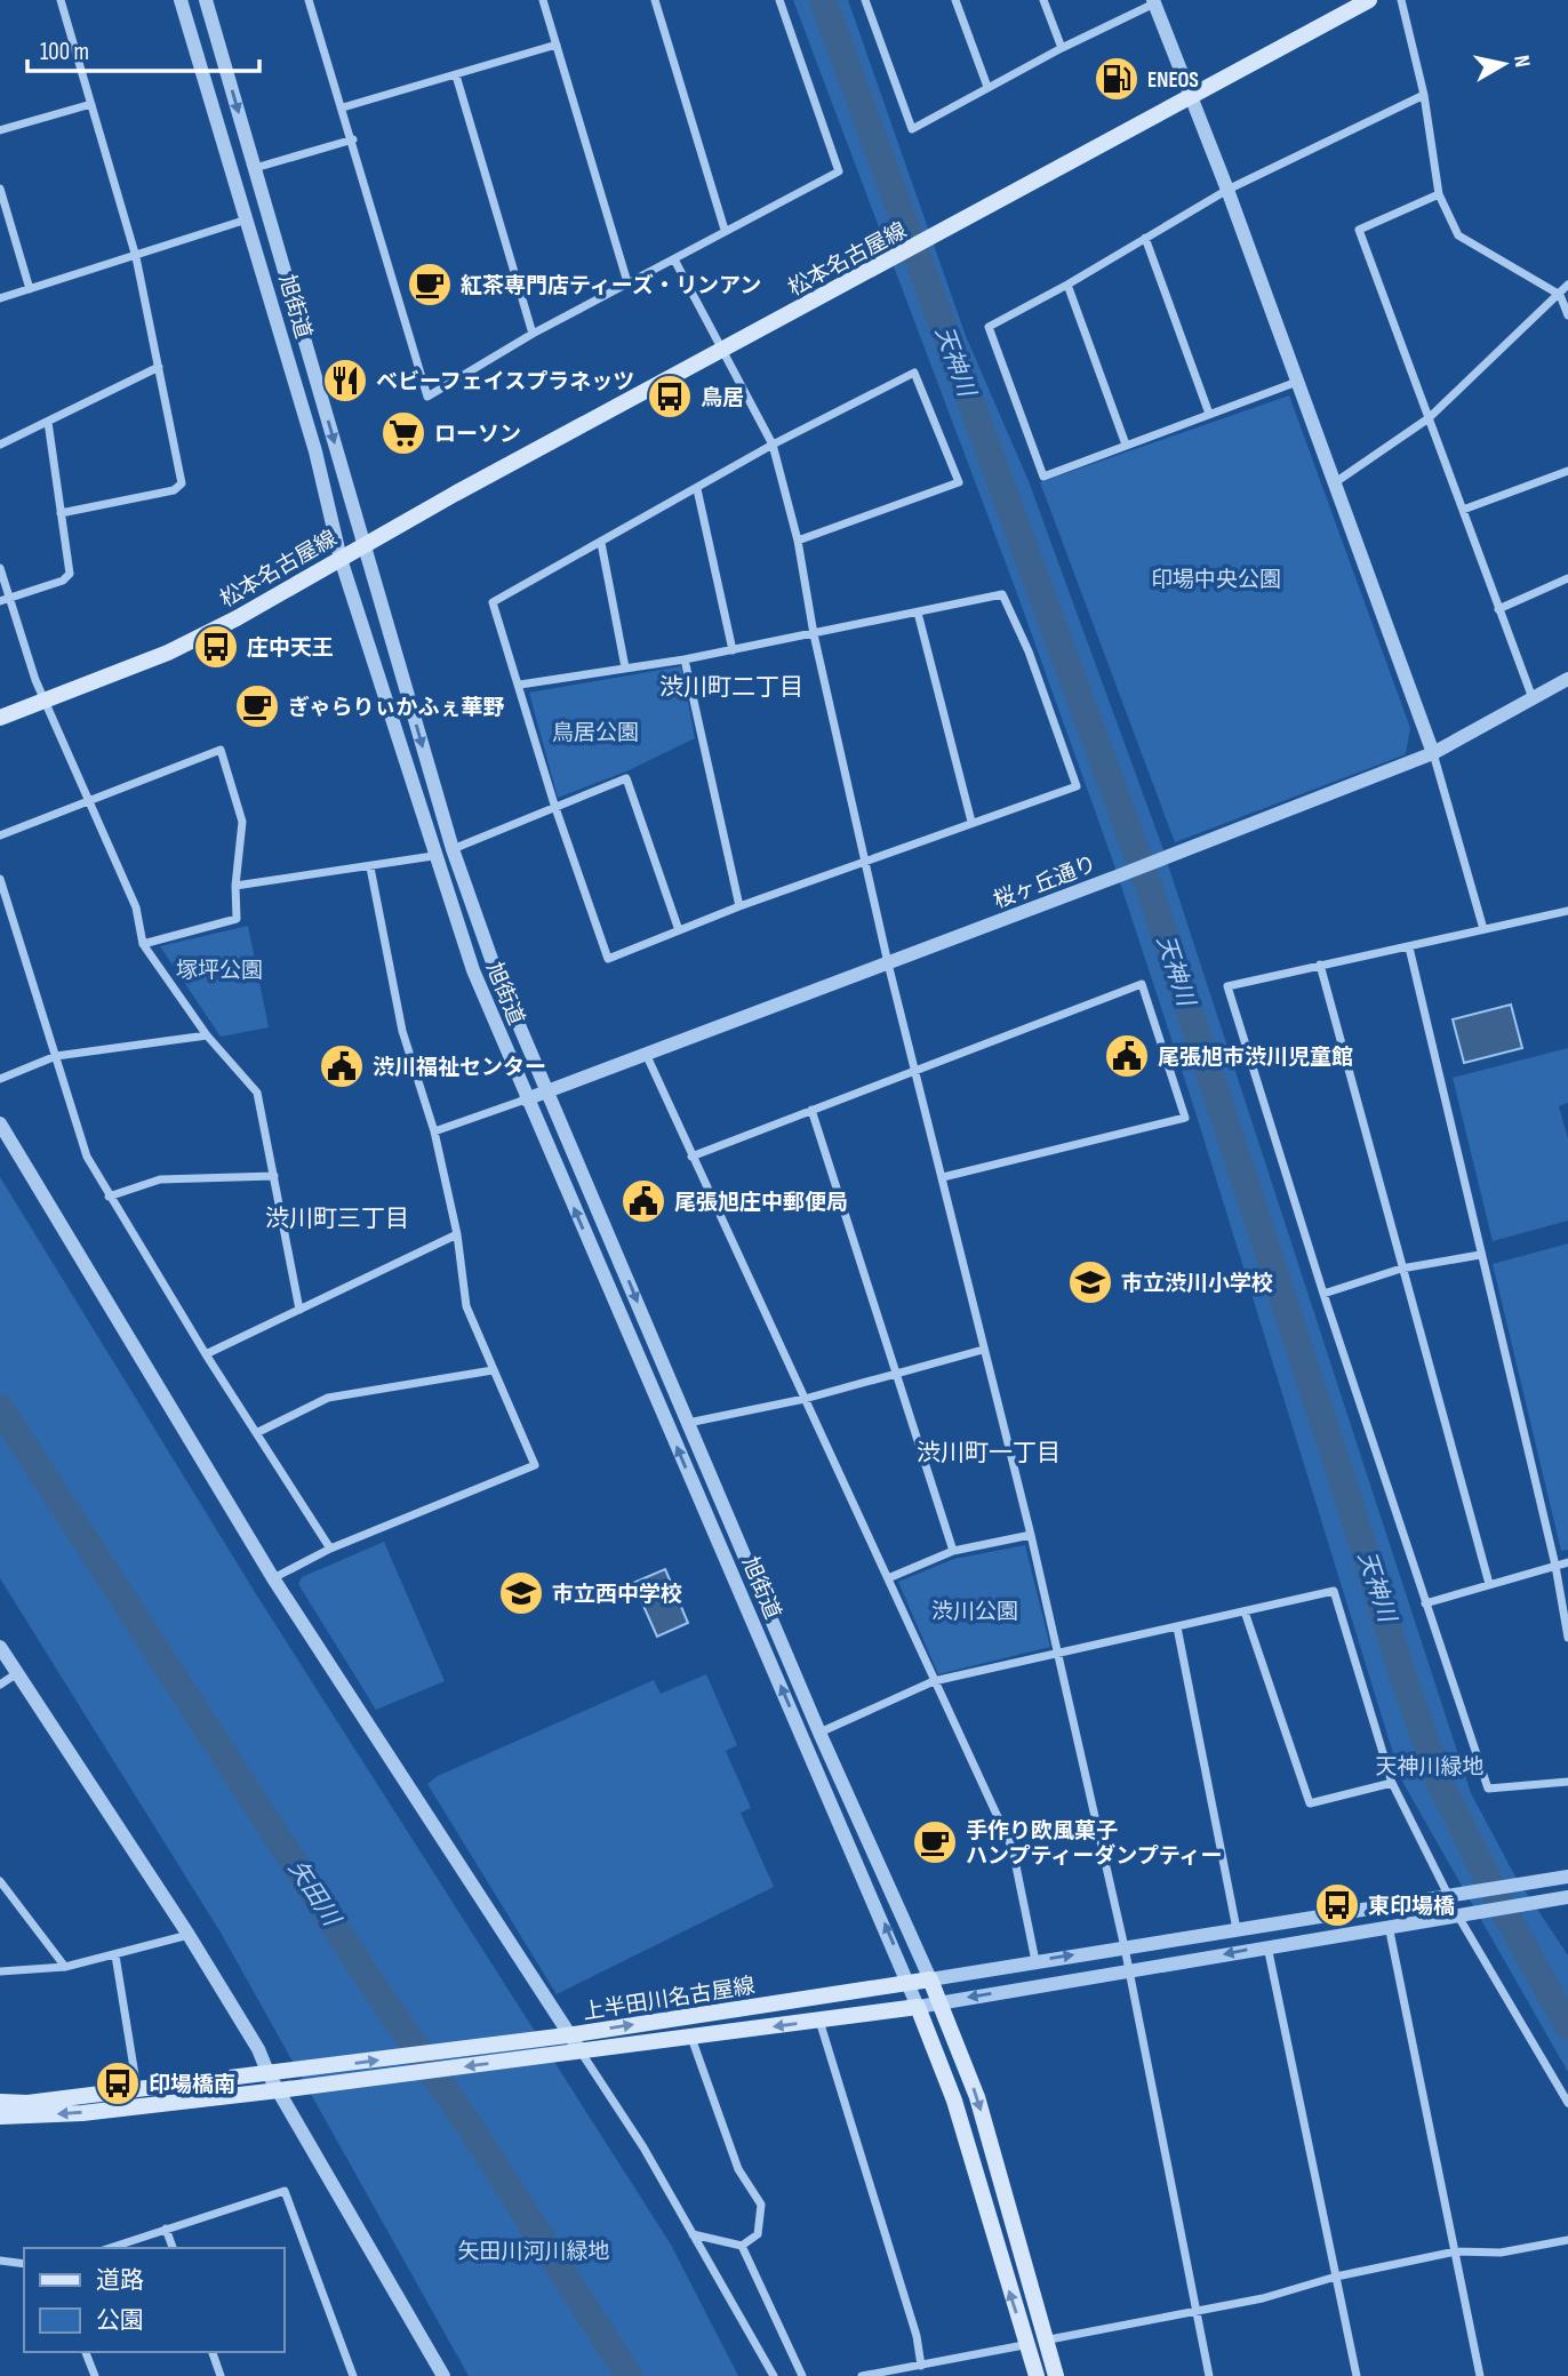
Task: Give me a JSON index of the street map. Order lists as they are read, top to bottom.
{
  "streets": {
    "main road": ["松本名古屋線", "上半田川名古屋線"],
    "street": ["旭街道", "桜ヶ丘通り"]
  },
  "crossings": [
    ["松本名古屋線", "旭街道"],
    ["旭街道", "桜ヶ丘通り"],
    ["旭街道", "上半田川名古屋線"]
  ],
  "districts": ["渋川町二丁目", "渋川町三丁目", "渋川町一丁目"],
  "water": ["天神川", "矢田川"],
  "parks": [
    "印場中央公園",
    "鳥居公園",
    "塚坪公園",
    "渋川公園",
    "天神川緑地",
    "矢田川河川緑地"
  ],
  "places": {
    "fuel station": ["ENEOS"],
    "cafe": ["紅茶専門店ティーズ・リンアン", "ぎゃらりぃかふぇ華野", "手作り欧風菓子 ハンプティーダンプティー"],
    "restaurant": ["ベビーフェイスプラネッツ"],
    "bus stop": [
      "鳥居",
      "庄中天王",
      "東印場橋",
      "印場橋南"
    ],
    "supermarket": ["ローソン"],
    "public building": ["尾張旭市渋川児童館", "渋川福祉センター", "尾張旭庄中郵便局"],
    "school or university": ["市立渋川小学校", "市立西中学校"]
  },
  "legend": ["道路", "公園"],
  "scale_bar": "100 m",
  "north": "right"
}
